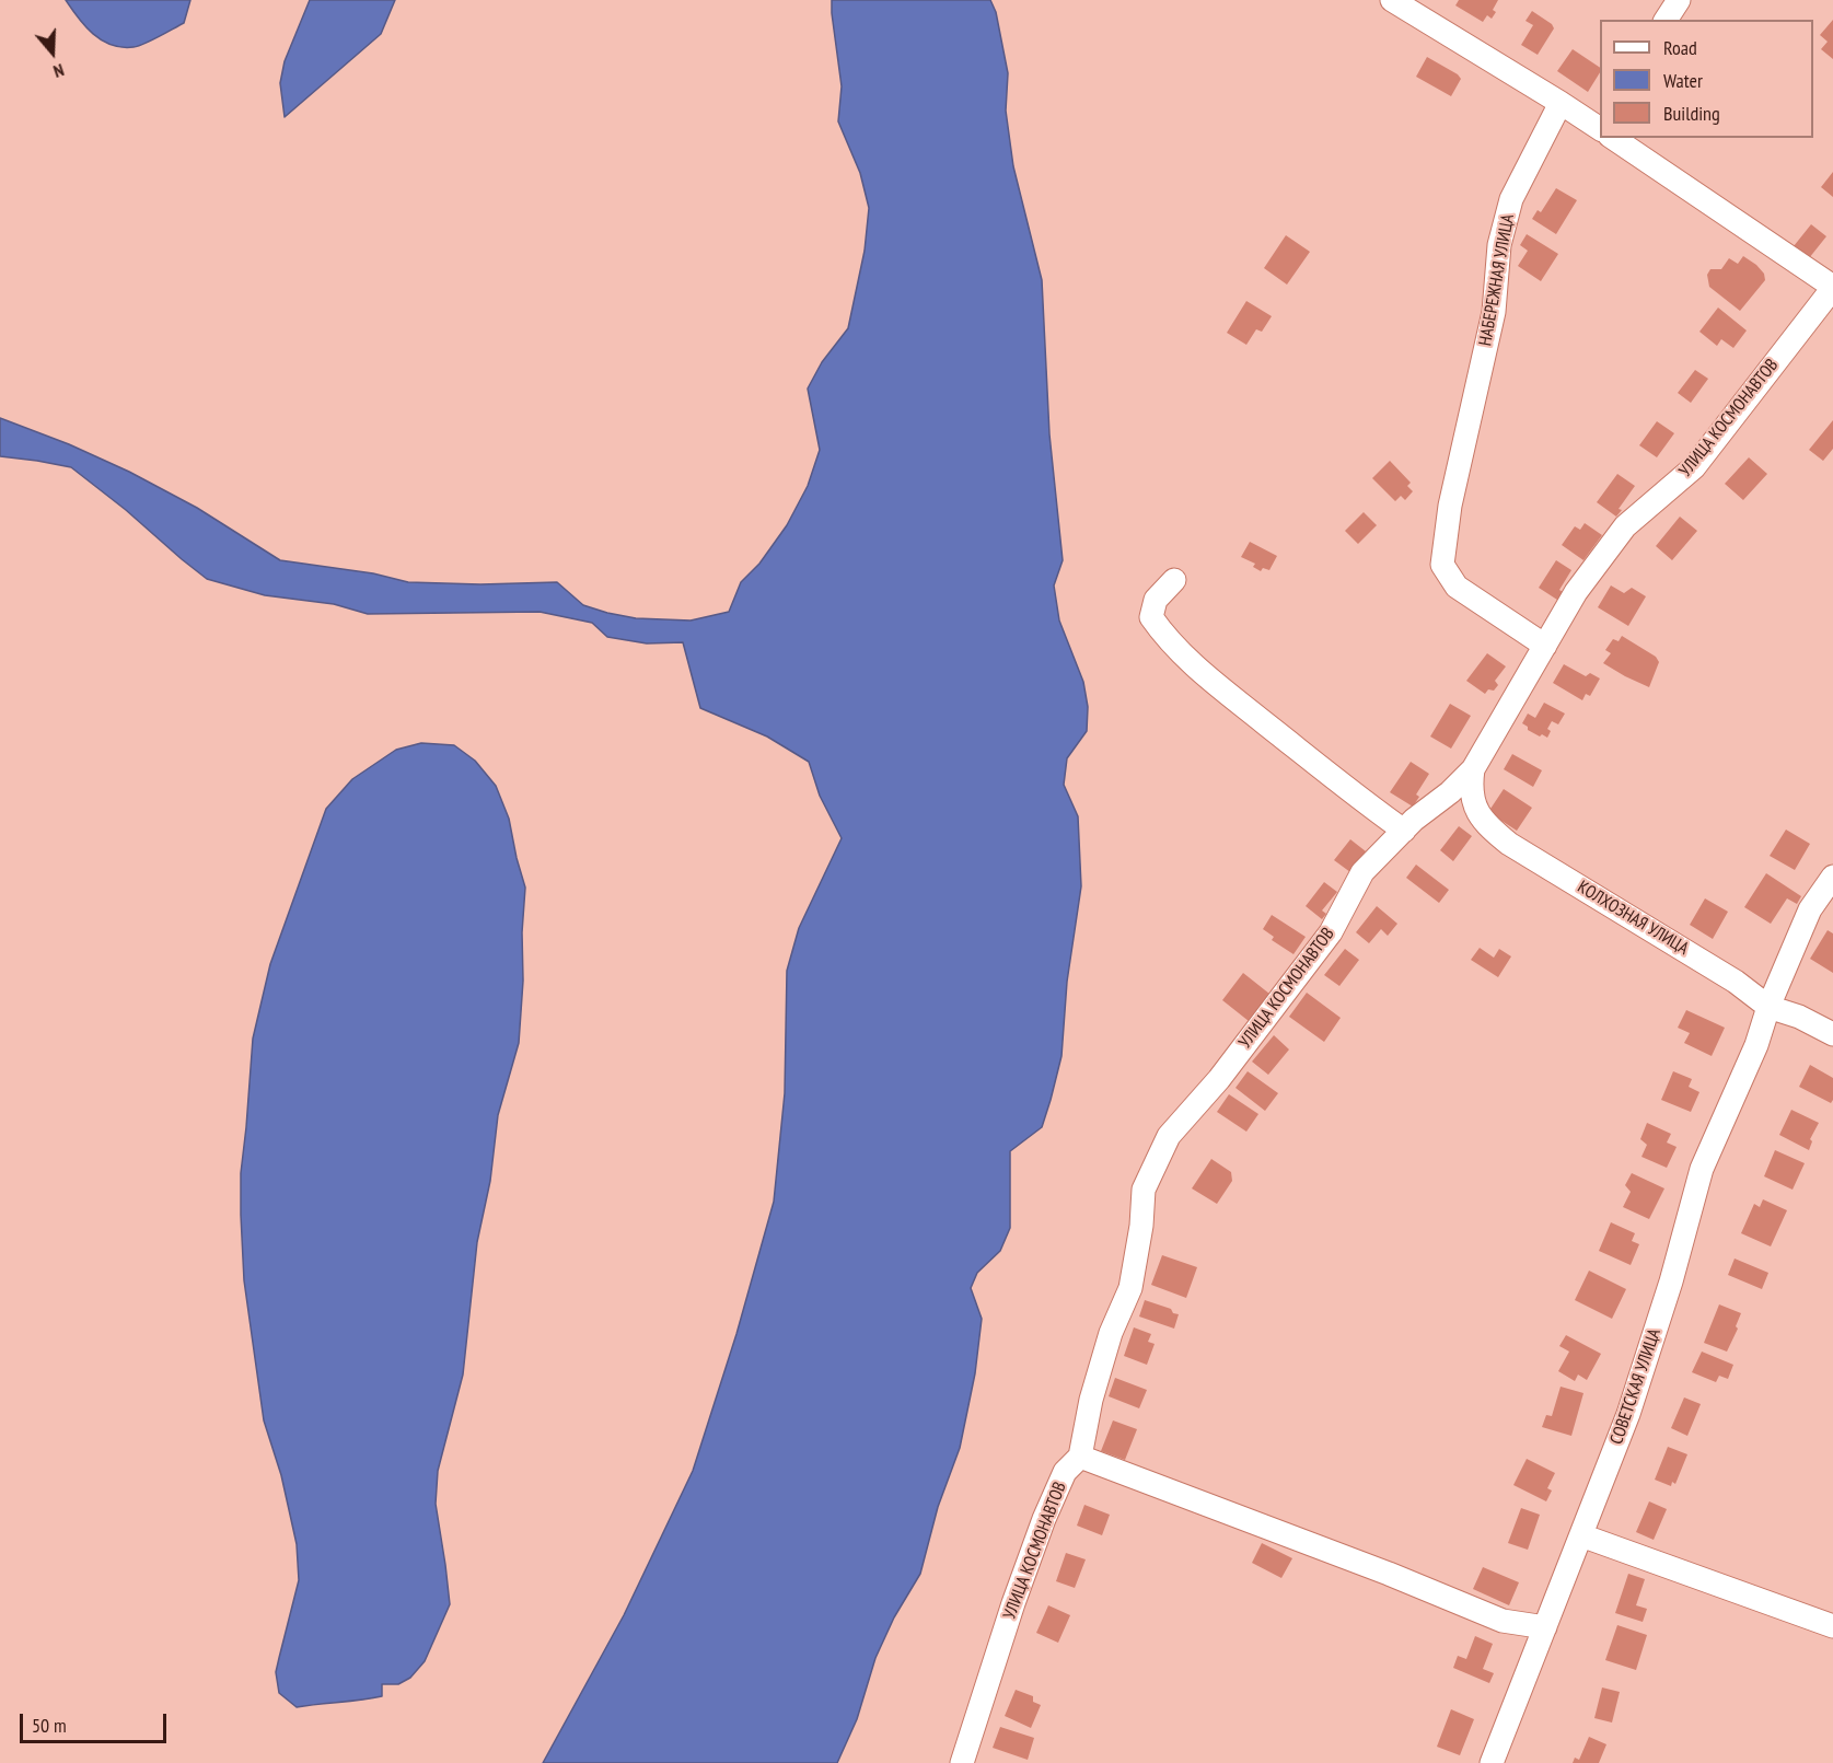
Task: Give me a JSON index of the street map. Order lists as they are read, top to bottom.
{
  "streets": {
    "street": [
      "НАБЕРЕЖНАЯ УЛИЦА",
      "УЛИЦА КОСМОНАВТОВ",
      "КОЛХОЗНАЯ УЛИЦА",
      "СОВЕТСКАЯ УЛИЦА"
    ]
  },
  "crossings": [
    ["НАБЕРЕЖНАЯ УЛИЦА", "УЛИЦА КОСМОНАВТОВ"],
    ["УЛИЦА КОСМОНАВТОВ", "КОЛХОЗНАЯ УЛИЦА"],
    ["КОЛХОЗНАЯ УЛИЦА", "СОВЕТСКАЯ УЛИЦА"]
  ],
  "legend": ["Road", "Water", "Building"],
  "scale_bar": "50 m",
  "north": "bottom"
}
